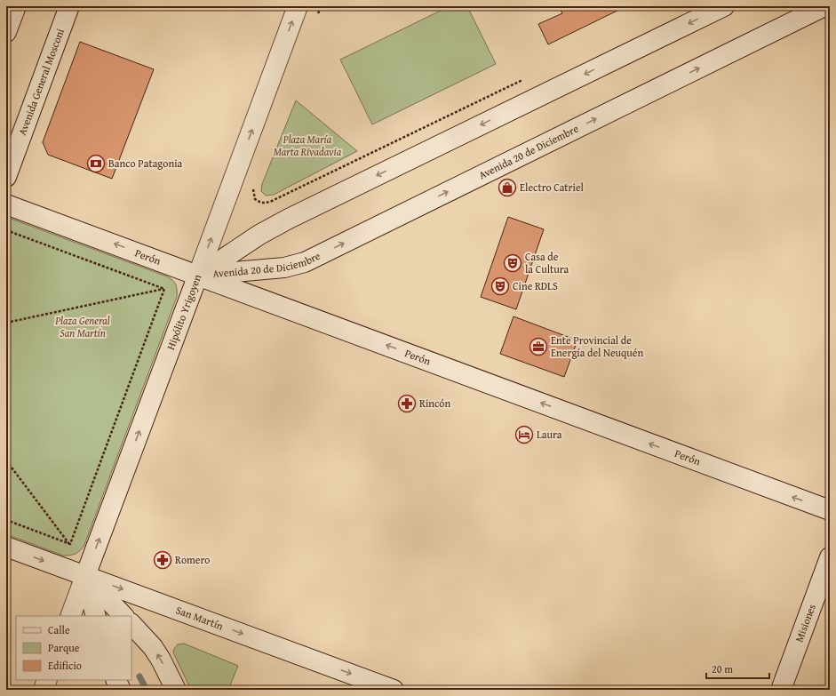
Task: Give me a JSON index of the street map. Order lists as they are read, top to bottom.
{
  "streets": {
    "street": [
      "Avenida General Mosconi",
      "Avenida 20 de Diciembre",
      "Perón",
      "Hipólito Yrigoyen",
      "San Martín",
      "Misiones"
    ]
  },
  "crossings": [
    ["Avenida 20 de Diciembre", "Perón"],
    ["Avenida 20 de Diciembre", "Hipólito Yrigoyen"],
    ["Perón", "Hipólito Yrigoyen"],
    ["Hipólito Yrigoyen", "San Martín"]
  ],
  "one_way": ["Perón", "Hipólito Yrigoyen", "San Martín"],
  "parks": ["Plaza María Marta Rivadavia", "Plaza General San Martín"],
  "places": {
    "bank": ["Banco Patagonia"],
    "shop": ["Electro Catriel"],
    "theatre": ["Casa de la Cultura", "Cine RDLS"],
    "office": ["Ente Provincial de Energía del Neuquén"],
    "pharmacy": ["Rincón", "Romero"],
    "hotel": ["Laura"]
  },
  "legend": ["Calle", "Parque", "Edificio"],
  "scale_bar": "20 m"
}
